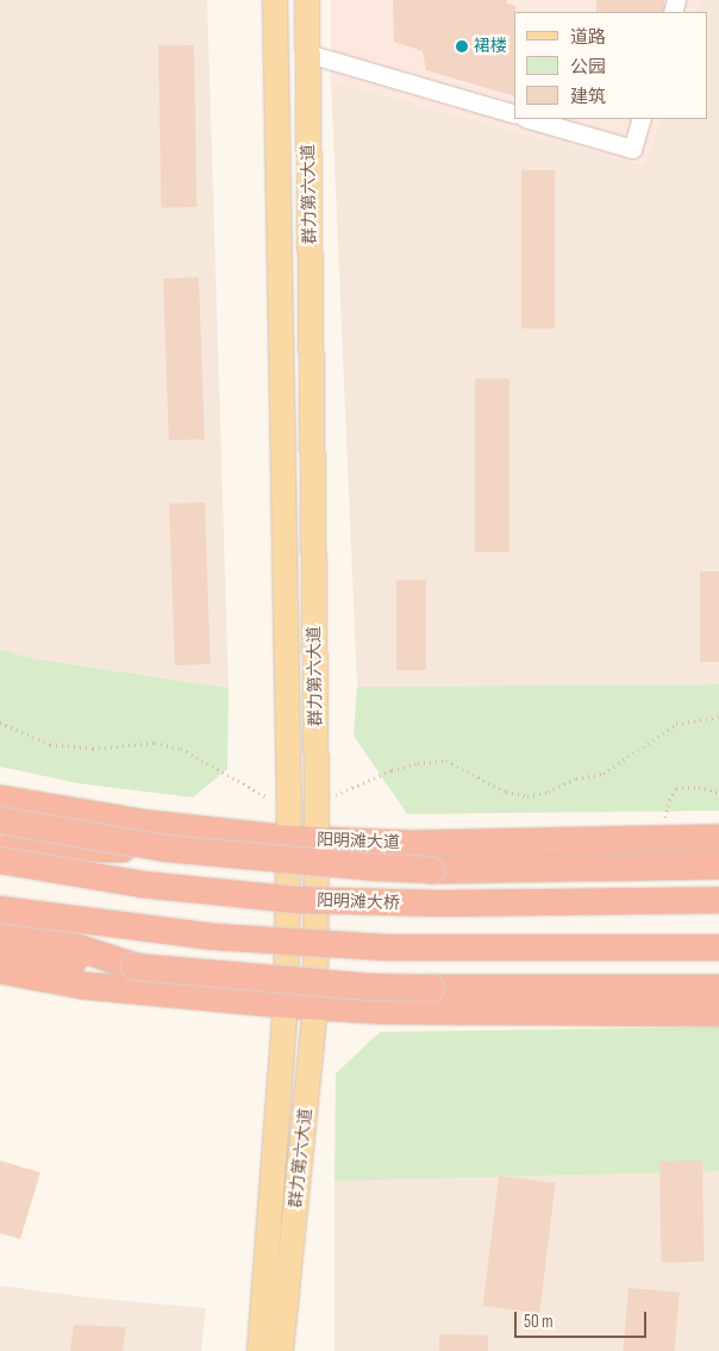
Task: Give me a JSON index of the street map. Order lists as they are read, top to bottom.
{
  "streets": {
    "highway": ["阳明滩大道", "阳明滩大桥"],
    "main road": ["群力第六大道"]
  },
  "crossings": [
    ["群力第六大道", "阳明滩大道"]
  ],
  "places": ["裙楼"],
  "legend": ["道路", "公园", "建筑"],
  "scale_bar": "50 m"
}
